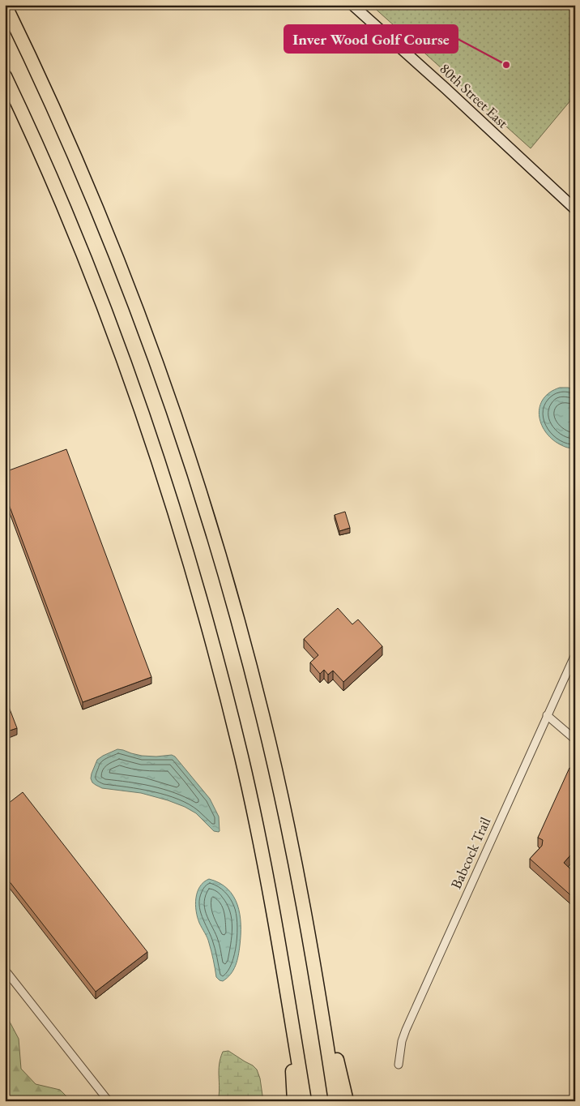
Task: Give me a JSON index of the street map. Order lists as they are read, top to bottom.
{
  "streets": {
    "street": ["80th Street East", "Babcock Trail"]
  },
  "places": ["Inver Wood Golf Course"]
}
